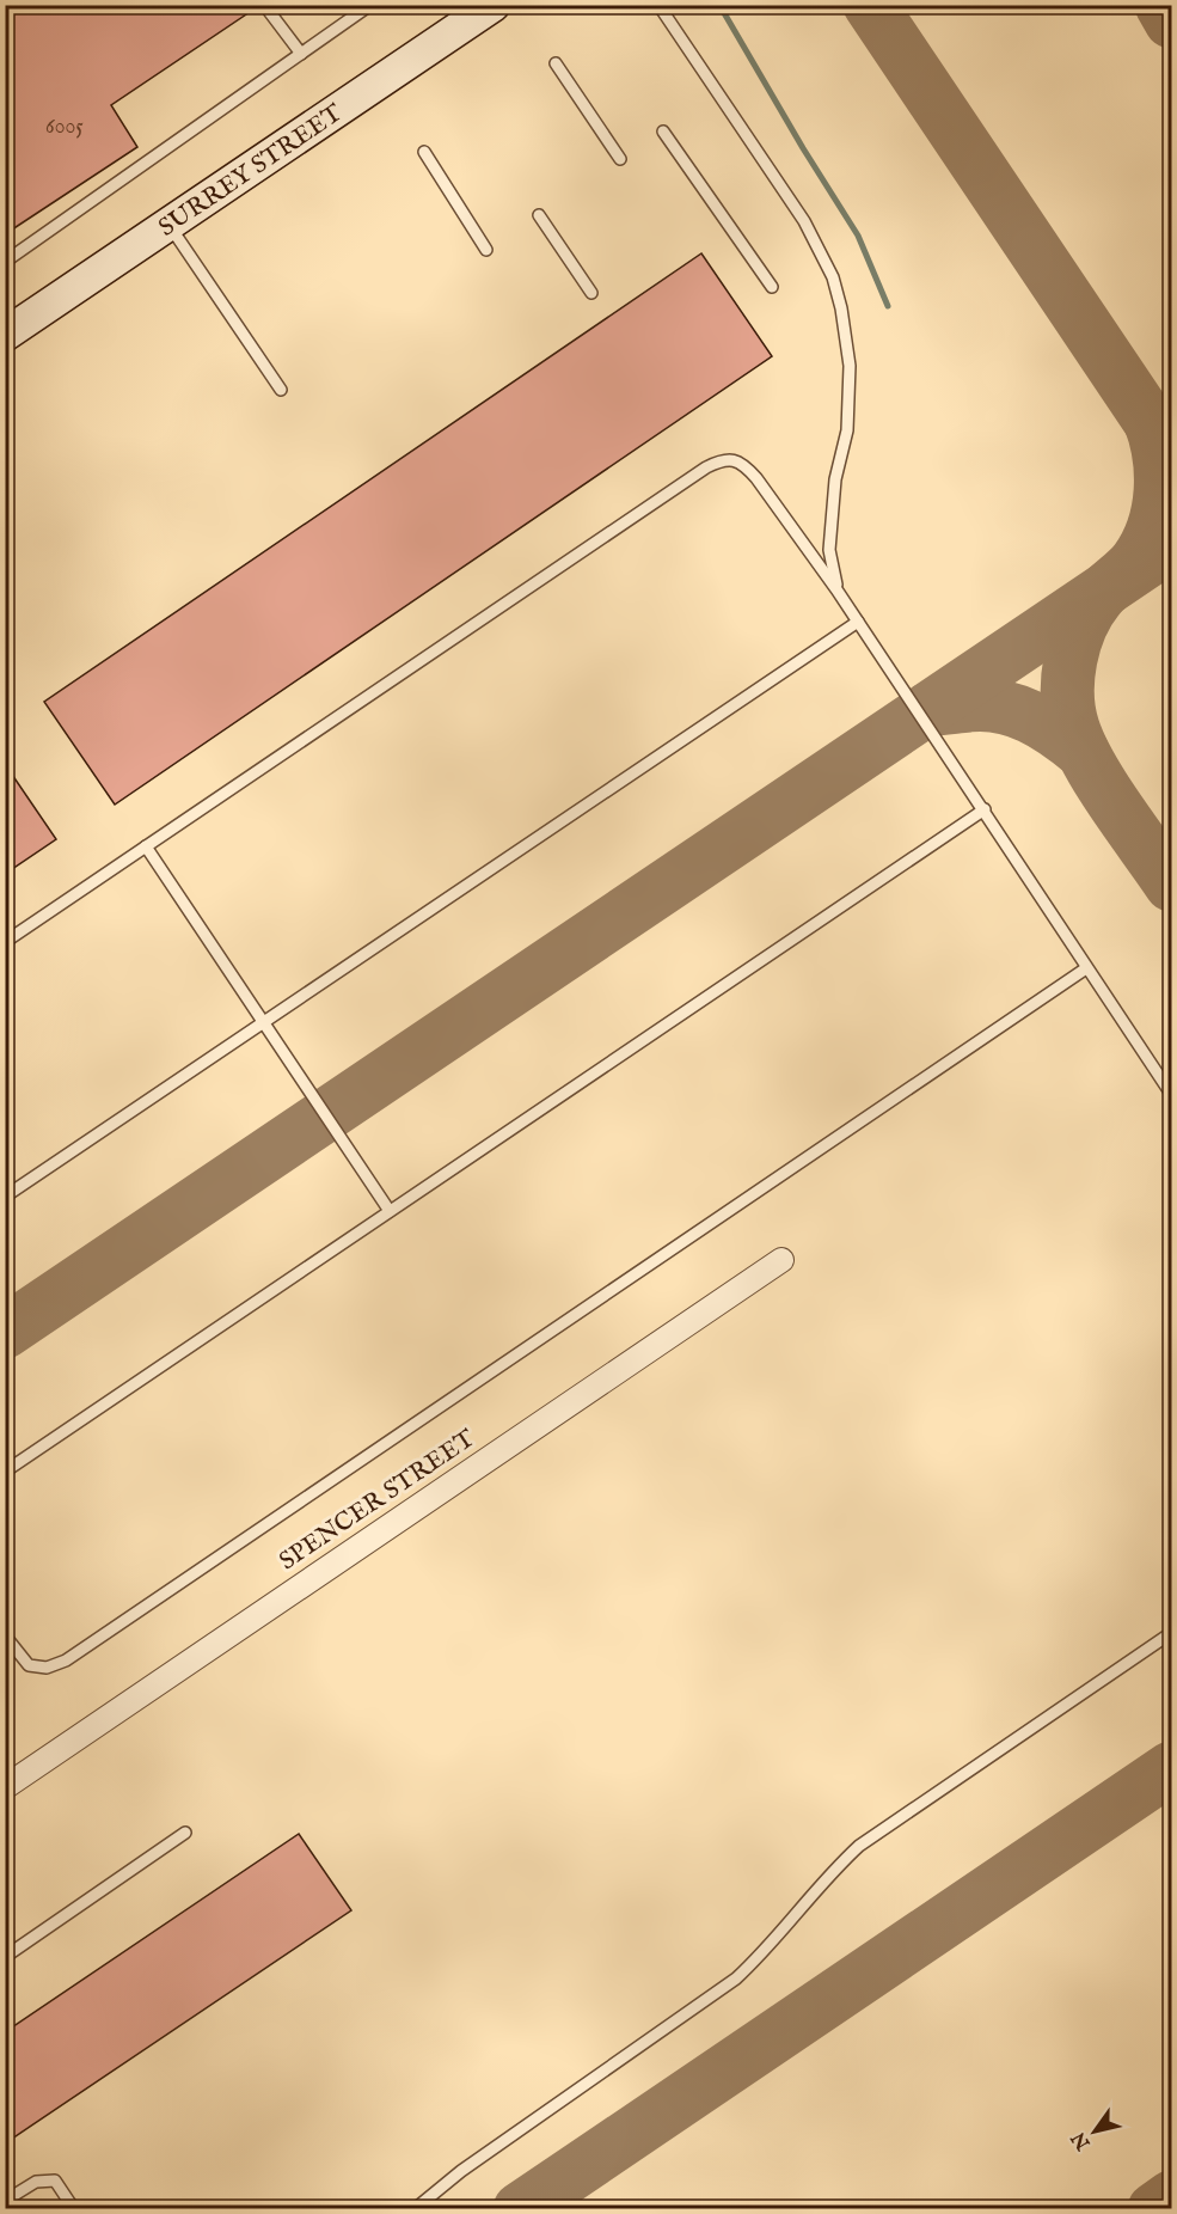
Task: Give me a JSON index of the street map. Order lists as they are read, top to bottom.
{
  "streets": {
    "street": ["SURREY STREET", "SPENCER STREET"]
  },
  "house_numbers": ["6005"],
  "north": "bottom left"
}
